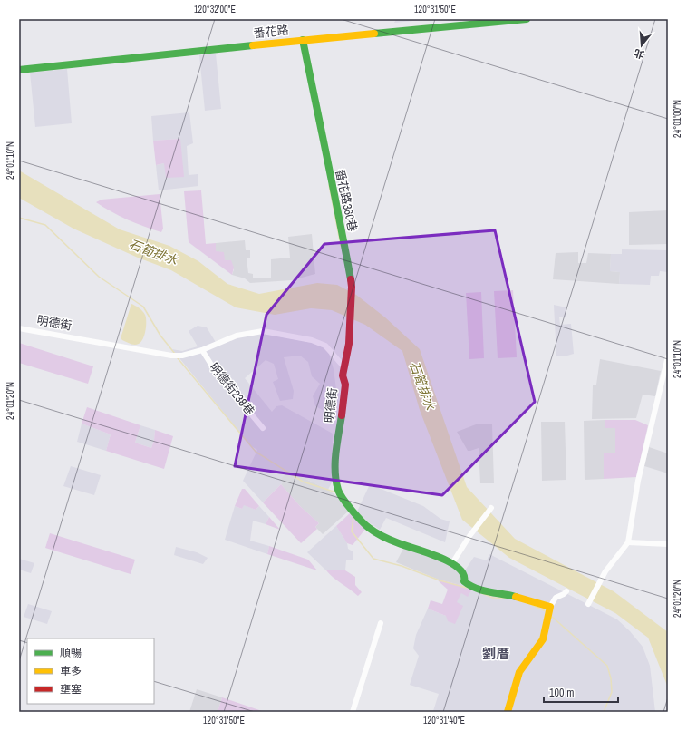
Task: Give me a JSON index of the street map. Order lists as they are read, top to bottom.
{
  "streets": {
    "street": [
      "番花路",
      "番花路360巷",
      "明德街",
      "明德街238巷"
    ]
  },
  "crossings": [
    ["番花路", "番花路360巷"],
    ["番花路360巷", "明德街"],
    ["明德街", "明德街238巷"]
  ],
  "districts": ["劉厝"],
  "water": ["石筍排水"],
  "legend": ["順暢", "車多", "壅塞"],
  "scale_bar": "100 m",
  "north": "bottom",
  "coordinates": [
    "120°32'00\"E",
    "120°31'50\"E",
    "24°01'00\"N",
    "24°01'10\"N",
    "24°01'20\"N",
    "120°31'40\"E"
  ]
}
